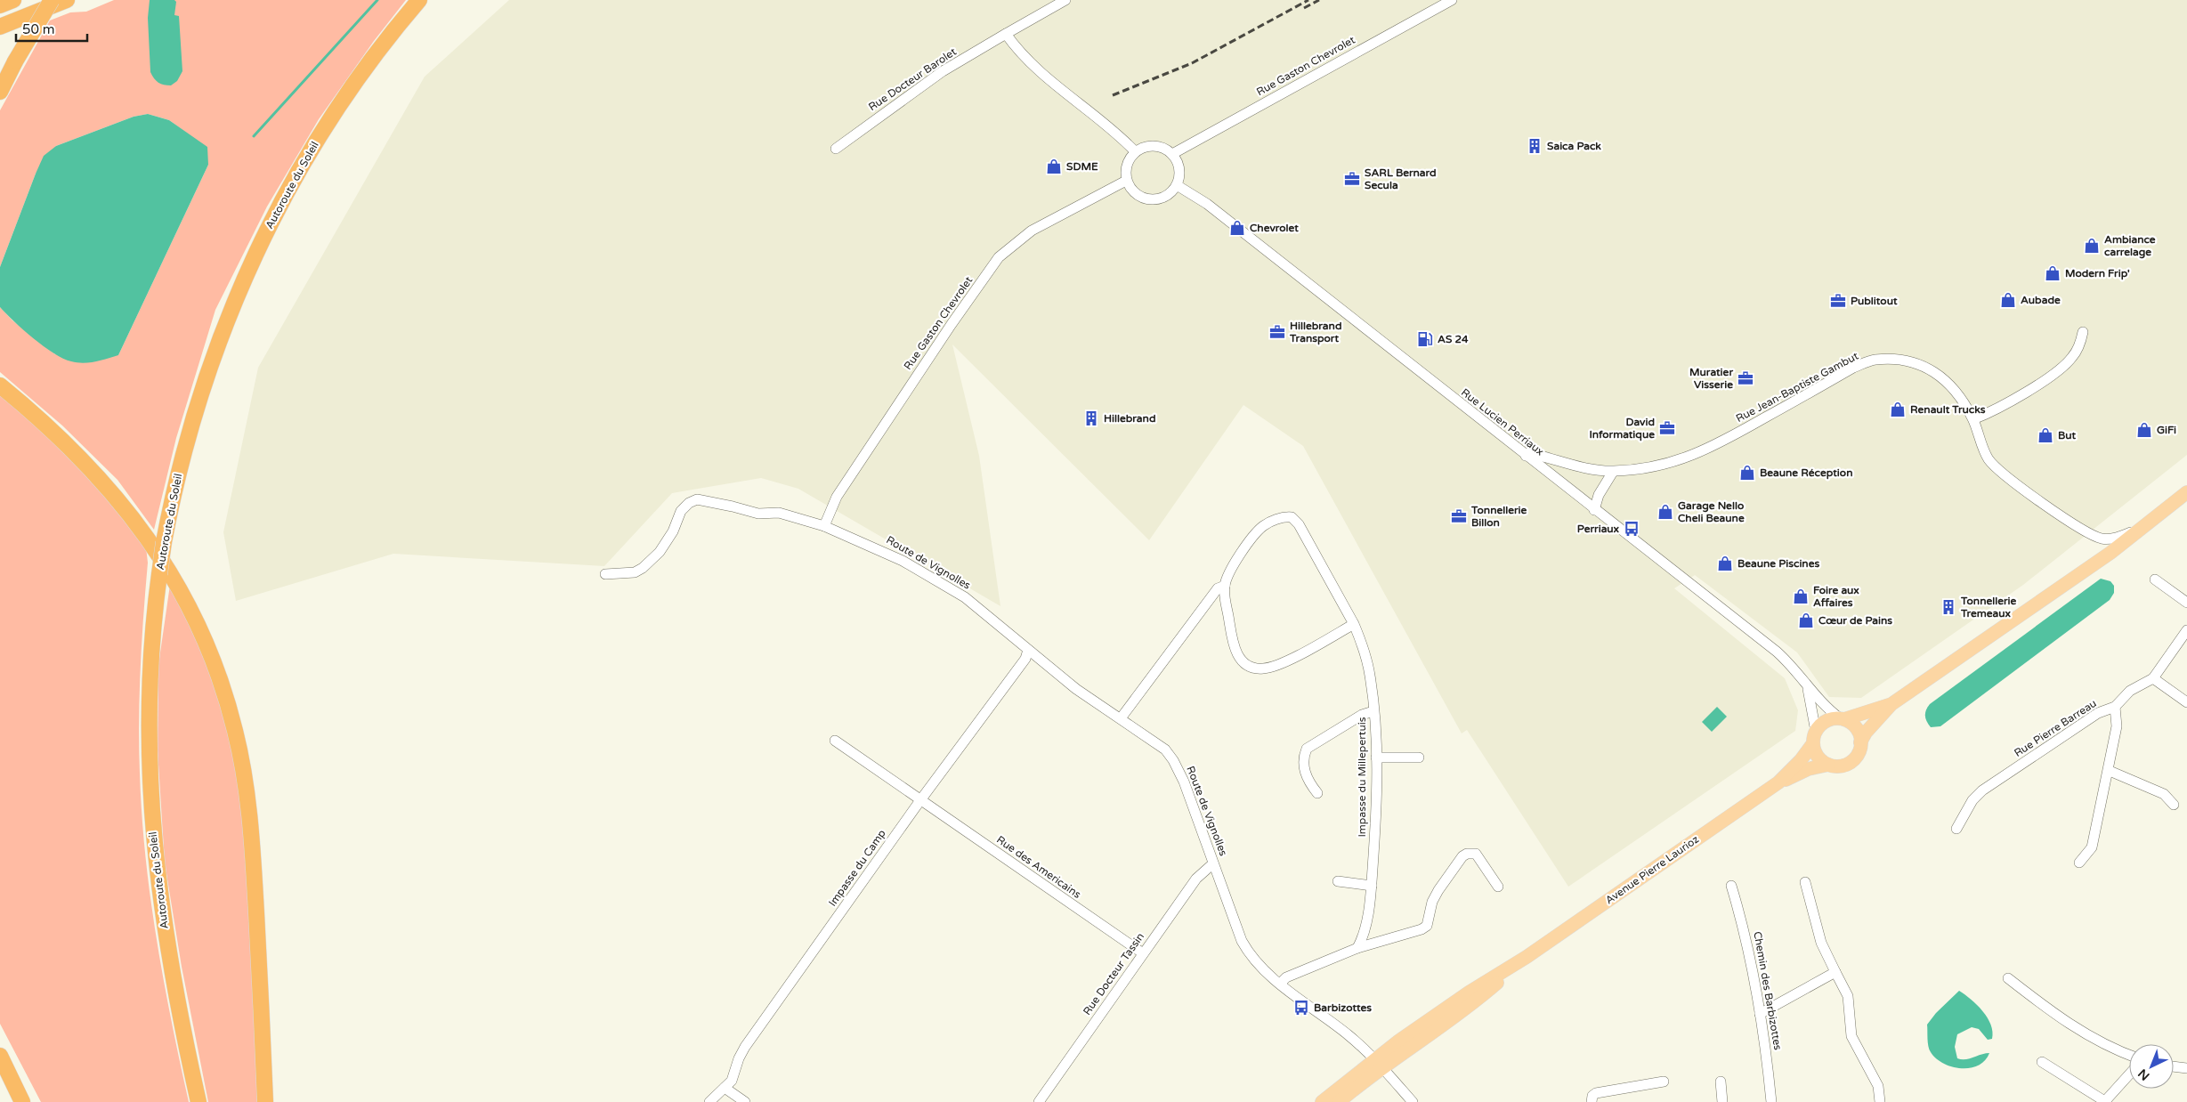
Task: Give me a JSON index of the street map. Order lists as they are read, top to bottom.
{
  "streets": {
    "highway": ["Autoroute du Soleil"],
    "main road": ["Avenue Pierre Laurioz"],
    "street": [
      "Rue Gaston Chevrolet",
      "Rue Docteur Barolet",
      "Rue Jean-Baptiste Gambut",
      "Rue Lucien Perriaux",
      "Route de Vignolles",
      "Rue Pierre Barreau",
      "Impasse du Millepertuis",
      "Rue des Americains",
      "Impasse du Camp",
      "Rue Docteur Tassin",
      "Chemin des Barbizottes"
    ]
  },
  "crossings": [
    ["Rue Gaston Chevrolet", "Rue Lucien Perriaux"],
    ["Rue Gaston Chevrolet", "Route de Vignolles"],
    ["Rue Jean-Baptiste Gambut", "Rue Lucien Perriaux"],
    ["Rue Lucien Perriaux", "Avenue Pierre Laurioz"],
    ["Route de Vignolles", "Impasse du Camp"],
    ["Route de Vignolles", "Avenue Pierre Laurioz"],
    ["Route de Vignolles", "Rue Docteur Tassin"],
    ["Rue des Americains", "Impasse du Camp"],
    ["Rue des Americains", "Rue Docteur Tassin"]
  ],
  "places": {
    "building": ["Saica Pack", "Hillebrand", "Tonnellerie Tremeaux"],
    "shop": [
      "SDME",
      "Chevrolet",
      "Ambiance carrelage",
      "Modern Frip'",
      "Aubade",
      "Renault Trucks",
      "GiFi",
      "But",
      "Beaune Réception",
      "Garage Nello Cheli Beaune",
      "Beaune Piscines",
      "Foire aux Affaires",
      "Cœur de Pains"
    ],
    "office": [
      "SARL Bernard Secula",
      "Publitout",
      "Hillebrand Transport",
      "Muratier Visserie",
      "David Informatique",
      "Tonnellerie Billon"
    ],
    "fuel station": ["AS 24"],
    "bus stop": ["Perriaux", "Barbizottes"]
  },
  "scale_bar": "50 m",
  "north": "bottom left"
}
